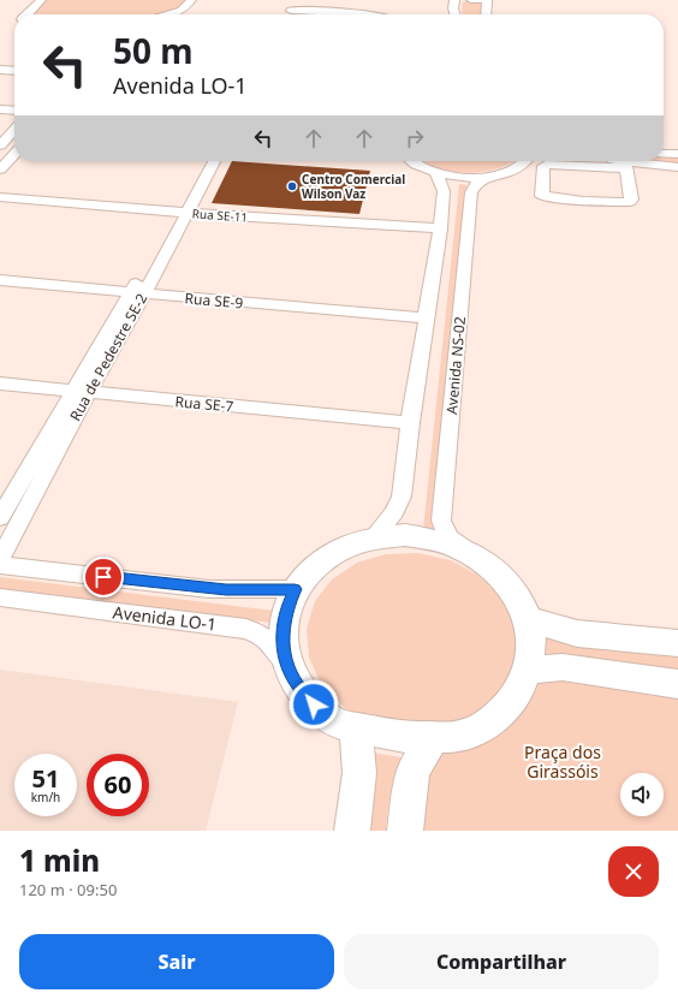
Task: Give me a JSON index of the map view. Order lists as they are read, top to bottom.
{
  "streets": {
    "street": [
      "Rua SE-11",
      "Rua SE-9",
      "Rua de Pedestre SE-2",
      "Avenida NS-02",
      "Rua SE-7",
      "Avenida LO-1"
    ]
  },
  "crossings": [
    ["Rua SE-11", "Rua de Pedestre SE-2"],
    ["Rua SE-9", "Rua de Pedestre SE-2"],
    ["Rua de Pedestre SE-2", "Rua SE-7"]
  ],
  "parks": ["Praça dos Girassóis"],
  "places": ["Centro Comercial Wilson Vaz"],
  "page": {
    "turn": ["50 m", "Avenida LO-1"],
    "speed": "51 km/h",
    "limit": "60",
    "heading": ["1 min", "120 m · 09:50"],
    "buttons": ["Sair", "Compartilhar"]
  }
}
